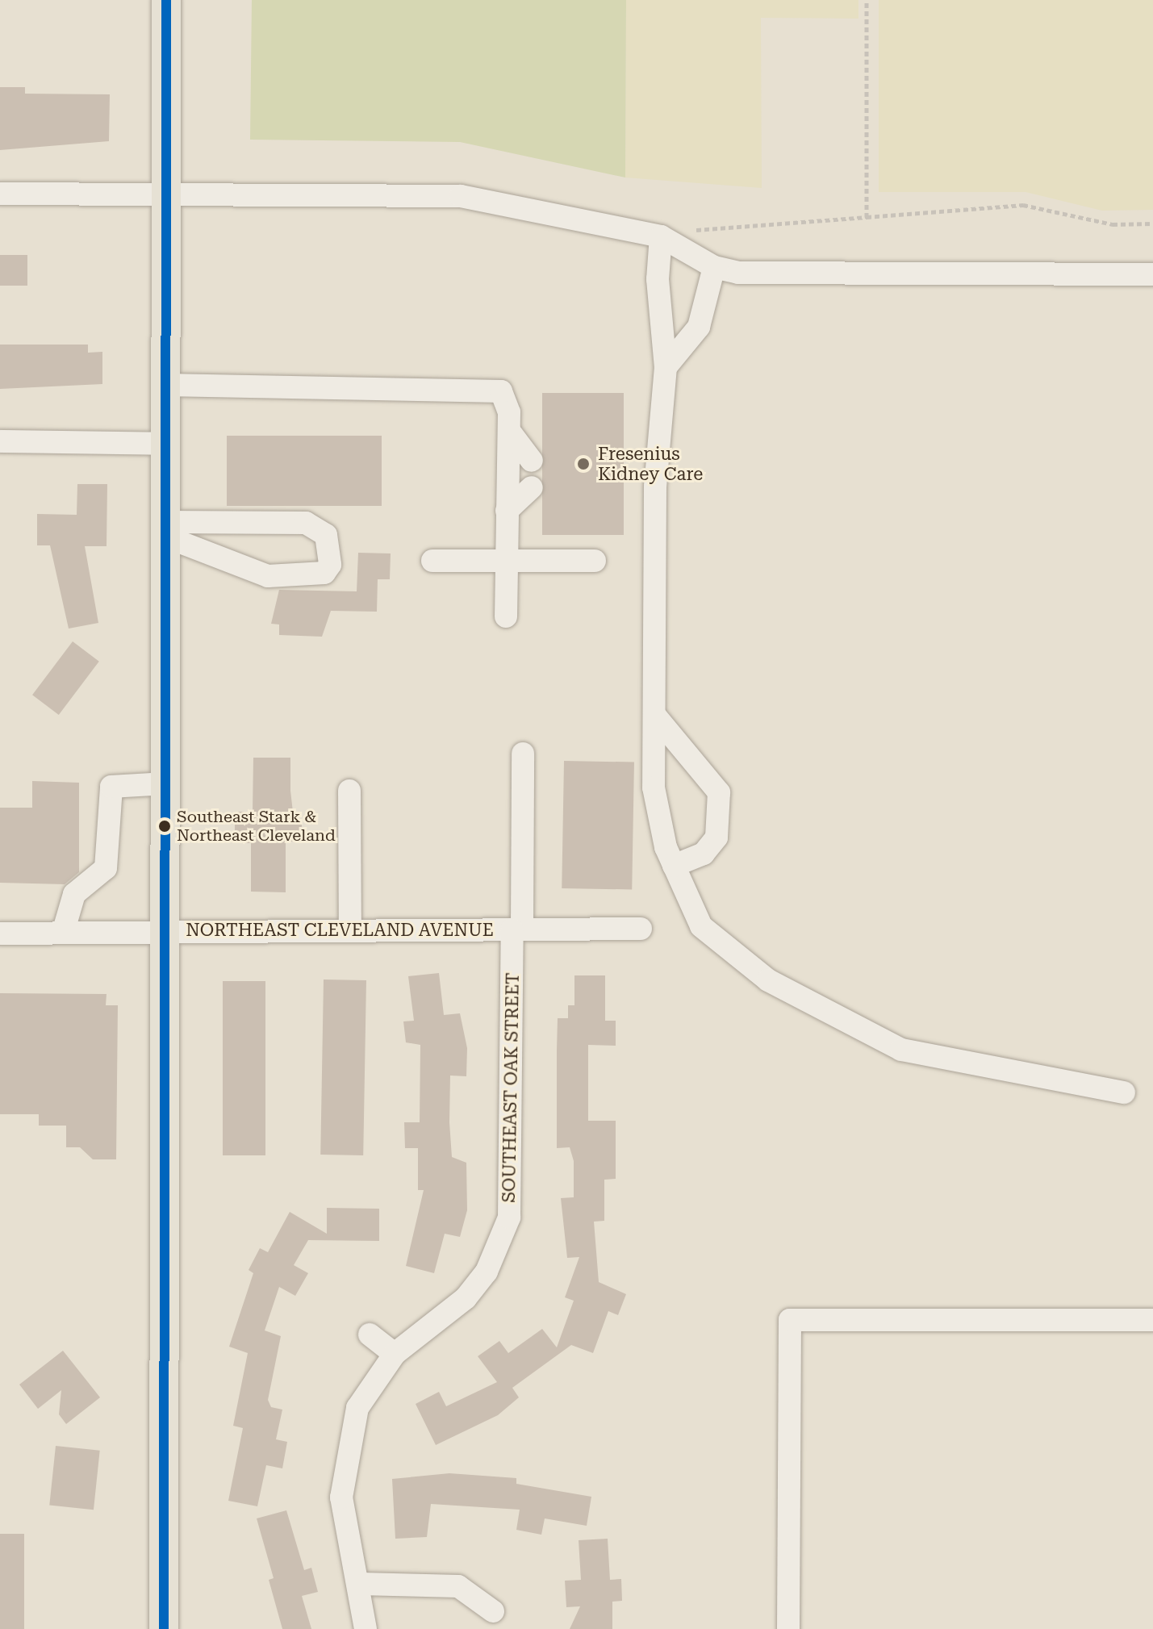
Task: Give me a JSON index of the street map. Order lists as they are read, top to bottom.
{
  "streets": {
    "street": ["NORTHEAST CLEVELAND AVENUE", "SOUTHEAST OAK STREET"]
  },
  "crossings": [
    ["NORTHEAST CLEVELAND AVENUE", "SOUTHEAST OAK STREET"]
  ],
  "places": ["Fresenius Kidney Care", "Southeast Stark & Northeast Cleveland"]
}
